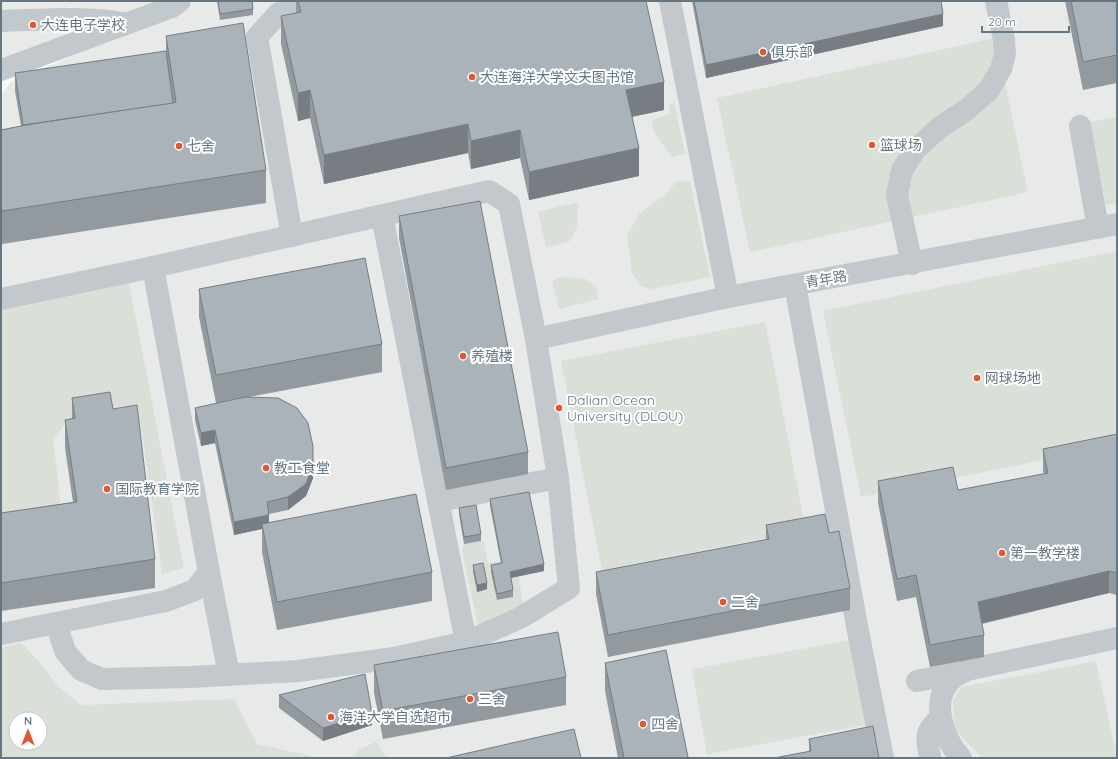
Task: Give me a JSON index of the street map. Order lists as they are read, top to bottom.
{
  "streets": {
    "street": ["青年路"]
  },
  "places": [
    "大连电子学校",
    "俱乐部",
    "大连海洋大学文夫图书馆",
    "篮球场",
    "七舍",
    "养殖楼",
    "网球场地",
    "Dalian Ocean University (DLOU)",
    "教工食堂",
    "国际教育学院",
    "第一教学楼",
    "二舍",
    "三舍",
    "海洋大学自选超市",
    "四舍"
  ],
  "scale_bar": "20 m",
  "north": "top"
}
